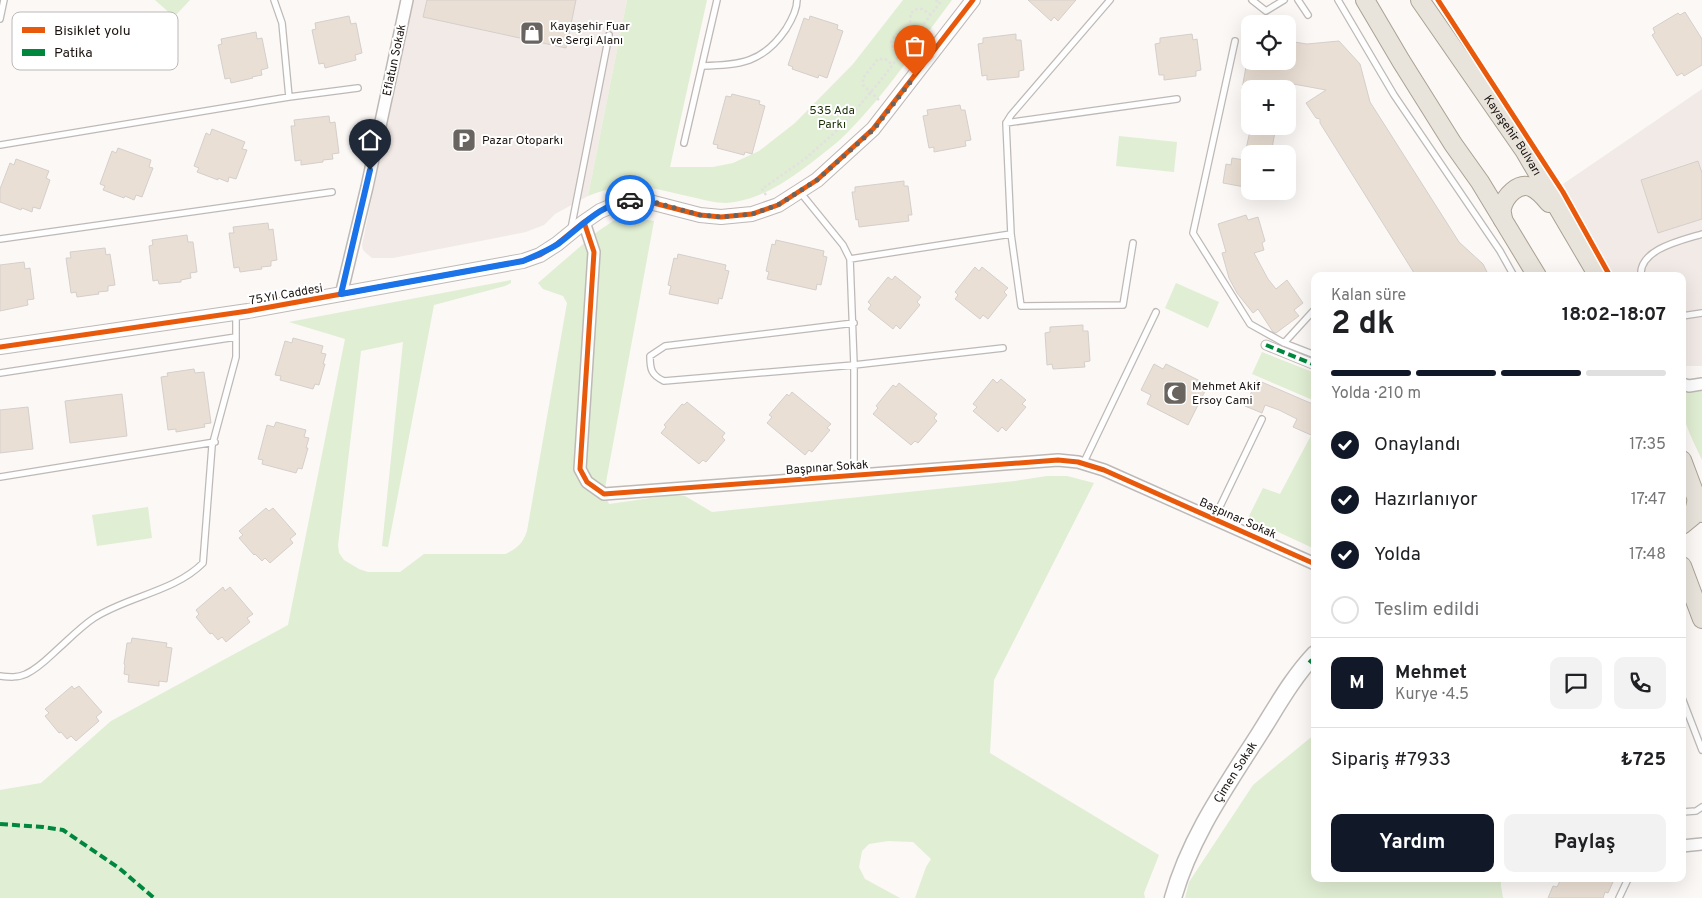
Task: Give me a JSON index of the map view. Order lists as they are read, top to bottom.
{
  "streets": {
    "main road": ["Kayaşehir Bulvarı", "Çimen Sokak"],
    "street": ["Eflatun Sokak", "75.Yıl Caddesi", "Başpınar Sokak"]
  },
  "crossings": [
    ["Eflatun Sokak", "75.Yıl Caddesi"],
    ["75.Yıl Caddesi", "Başpınar Sokak"]
  ],
  "parks": ["535 Ada Parkı"],
  "places": {
    "shop": ["Kayaşehir Fuar ve Sergi Alanı"],
    "parking": ["Pazar Otoparkı"],
    "mosque": ["Mehmet Akif Ersoy Cami"]
  },
  "legend": ["Bisiklet yolu", "Patika"],
  "page": {
    "map_buttons": ["+", "−"],
    "heading": ["2 dk", "Kalan süre", "18:02–18:07"],
    "panel": [
      "Mehmet",
      "Kurye · 4.5",
      "Sipariş #7933",
      "₺725"
    ],
    "bar": "Yolda · 210 m",
    "list": [
      ["Onaylandı", "17:35"],
      ["Hazırlanıyor", "17:47"],
      ["Yolda", "17:48"],
      "Teslim edildi"
    ],
    "round": "M",
    "buttons": ["Yardım", "Paylaş"]
  }
}
